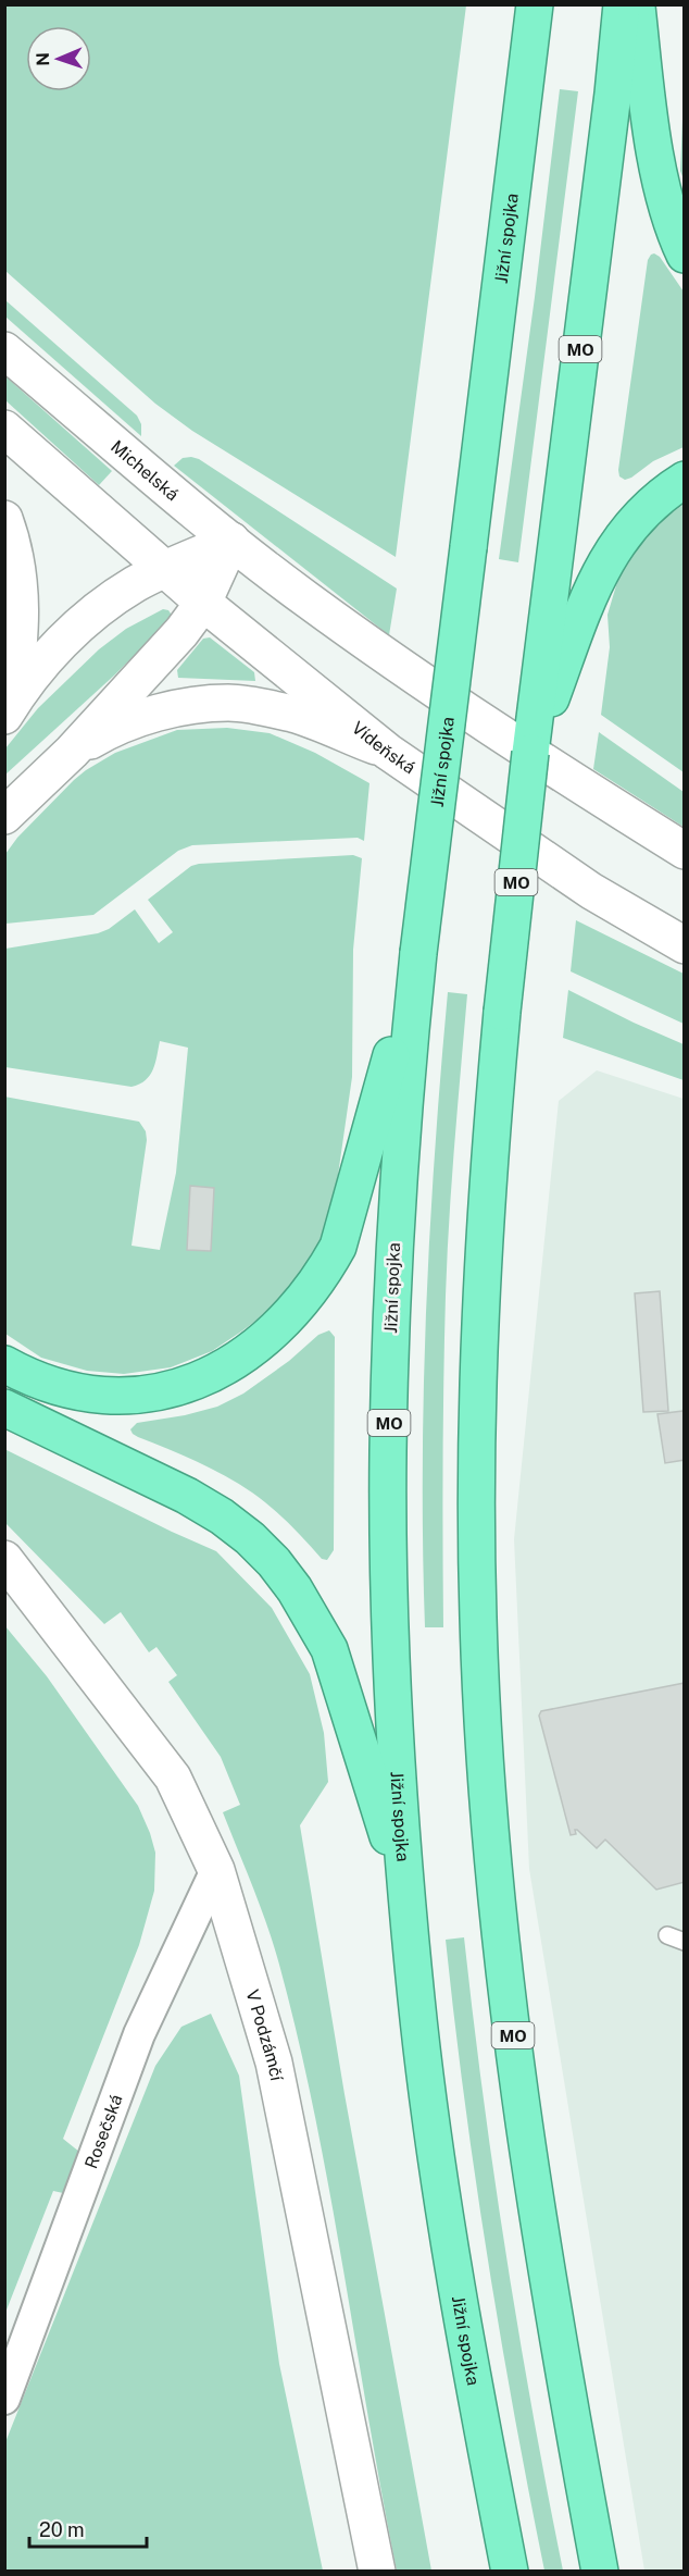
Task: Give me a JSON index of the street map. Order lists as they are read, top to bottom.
{
  "streets": {
    "highway": ["Jižní spojka", "MO"],
    "street": [
      "Michelská",
      "Vídeňská",
      "V Podzámčí",
      "Rosečská"
    ]
  },
  "crossings": [
    ["V Podzámčí", "Rosečská"]
  ],
  "scale_bar": "20 m",
  "north": "left"
}
